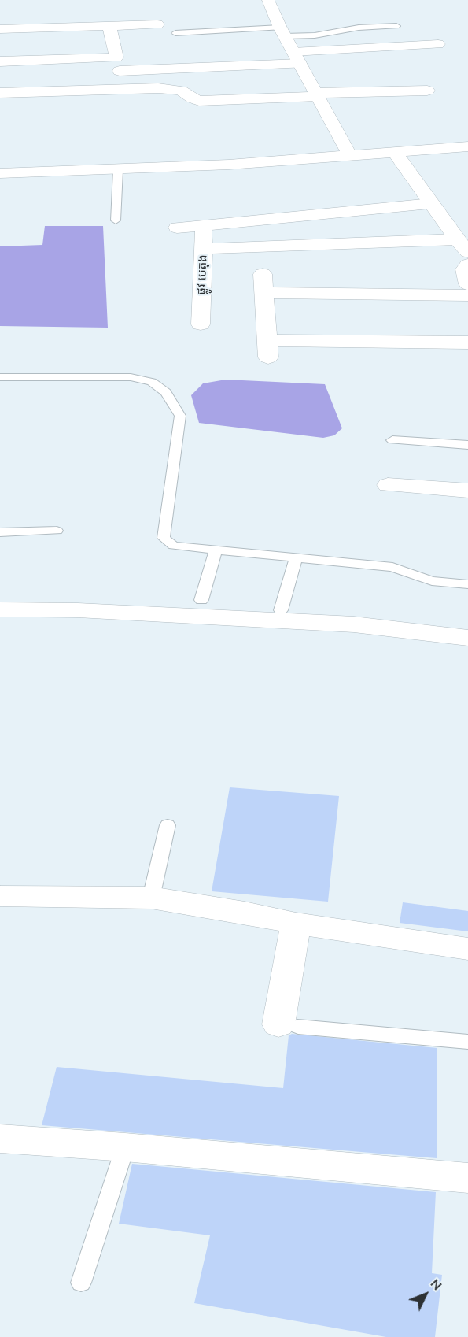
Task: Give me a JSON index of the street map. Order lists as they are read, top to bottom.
{
  "streets": {
    "street": ["ផ្លូវ បេតុង"]
  },
  "north": "top right"
}
